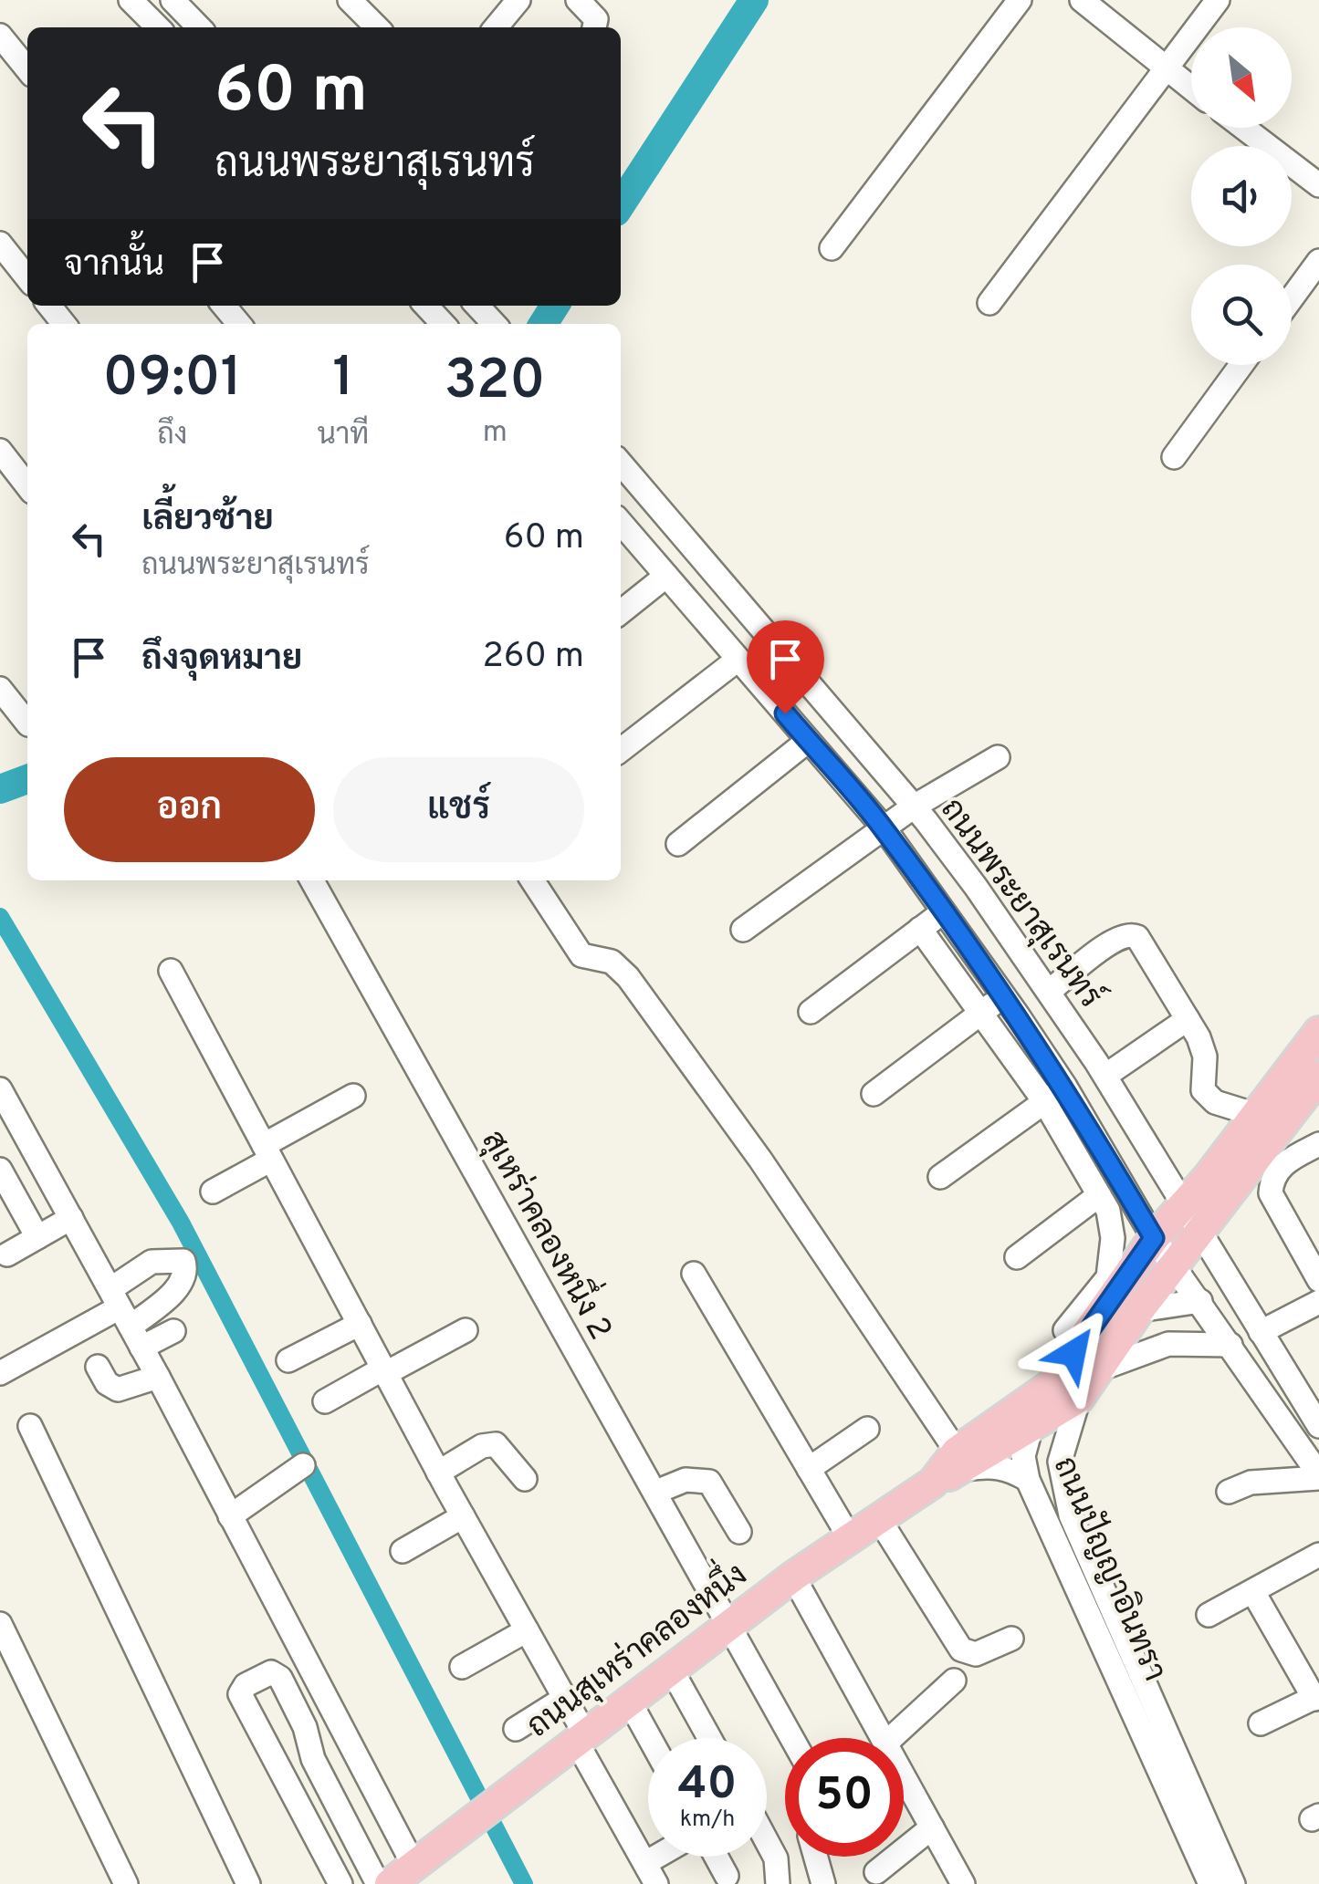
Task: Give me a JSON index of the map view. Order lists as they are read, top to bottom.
{
  "streets": {
    "main road": ["ถนนปัญญาอินทรา", "ถนนสุเหร่าคลองหนึ่ง"],
    "street": ["ถนนพระยาสุเรนทร์", "สุเหร่าคลองหนึ่ง 2"]
  },
  "crossings": [
    ["ถนนพระยาสุเรนทร์", "ถนนปัญญาอินทรา"],
    ["สุเหร่าคลองหนึ่ง 2", "ถนนสุเหร่าคลองหนึ่ง"],
    ["ถนนปัญญาอินทรา", "ถนนสุเหร่าคลองหนึ่ง"]
  ],
  "north": "bottom right",
  "page": {
    "turn": ["60 m", "ถนนพระยาสุเรนทร์"],
    "then": "จากนั้น",
    "eta": [
      "09:01",
      "ถึง",
      "1",
      "นาที",
      "320",
      "m"
    ],
    "list": [
      {
        "name": "เลี้ยวซ้าย",
        "note": "ถนนพระยาสุเรนทร์",
        "value": "60 m"
      },
      {
        "name": "ถึงจุดหมาย",
        "value": "260 m"
      }
    ],
    "buttons": ["ออก", "แชร์"],
    "speed": "40 km/h",
    "limit": "50"
  }
}
